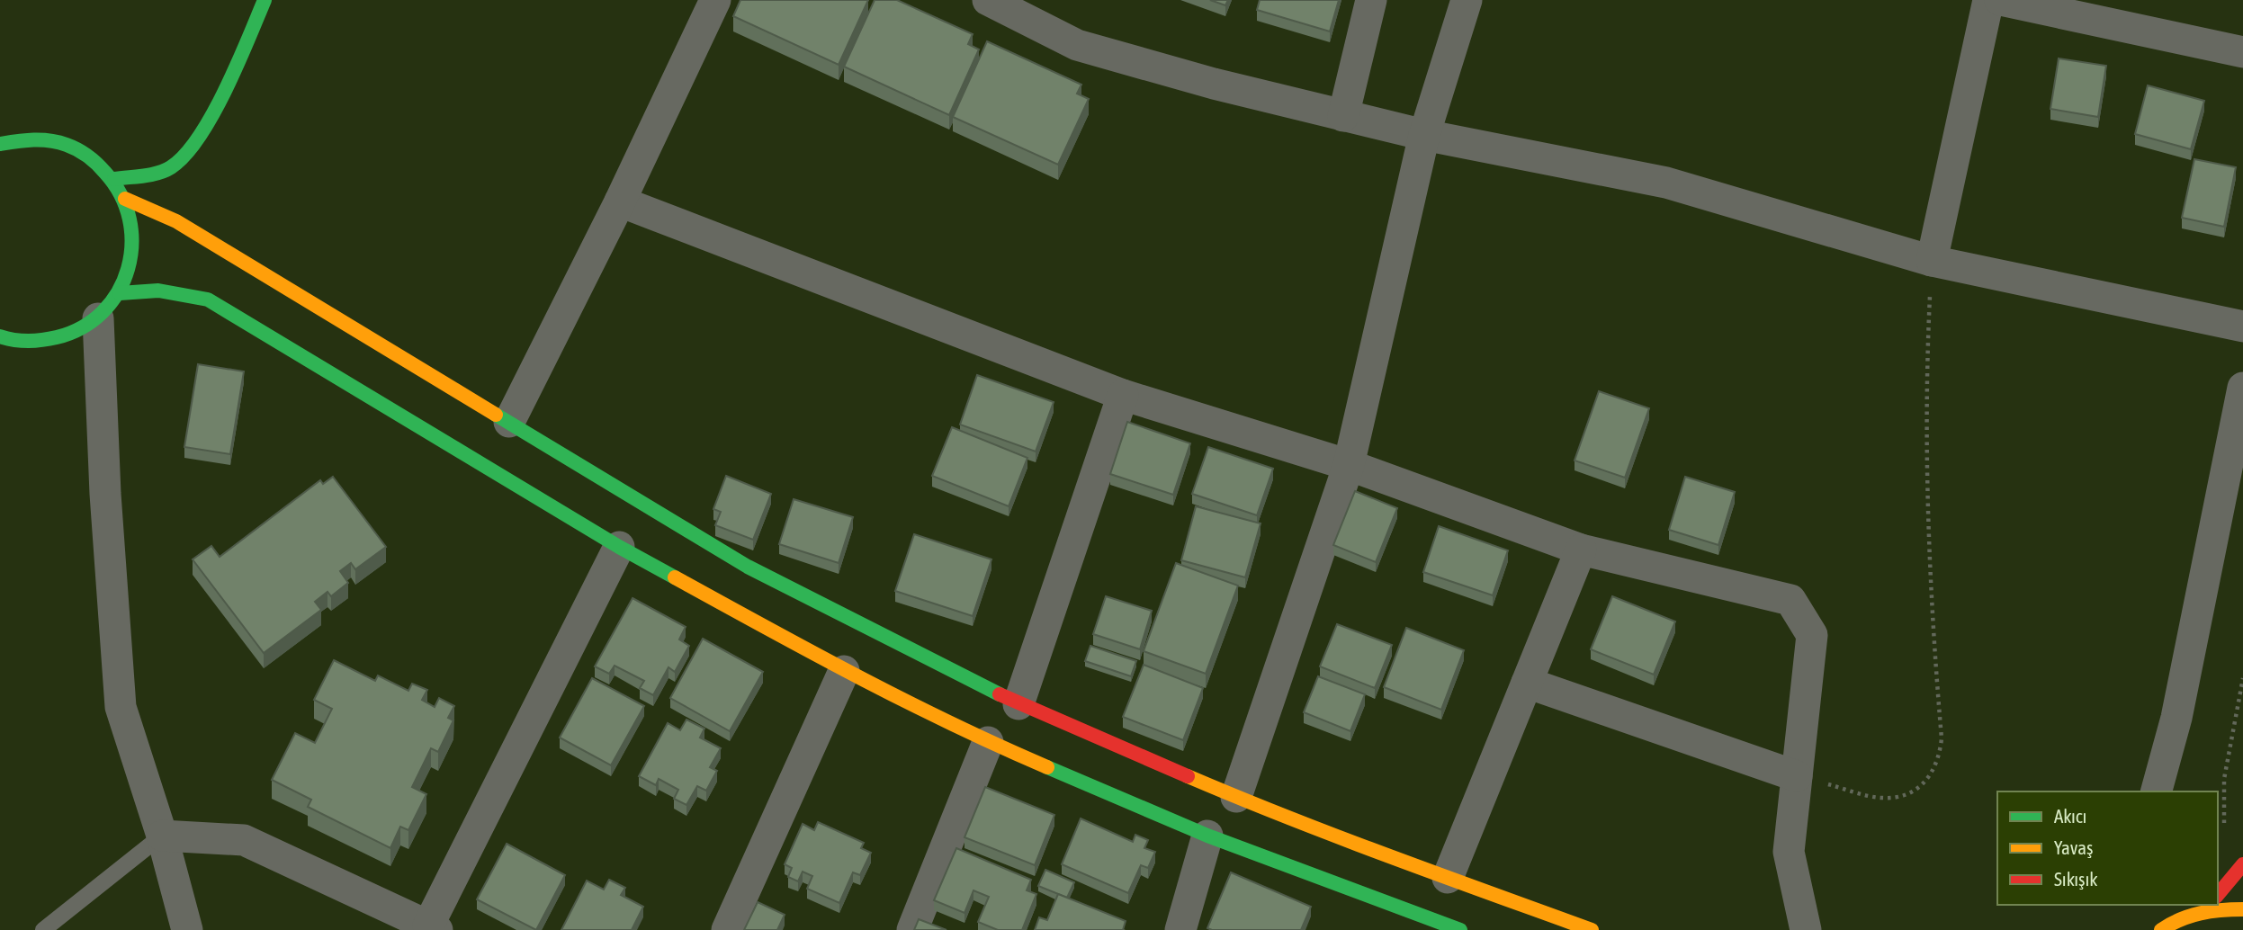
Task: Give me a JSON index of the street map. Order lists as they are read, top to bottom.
{
  "legend": ["Akıcı", "Yavaş", "Sıkışık"]
}
